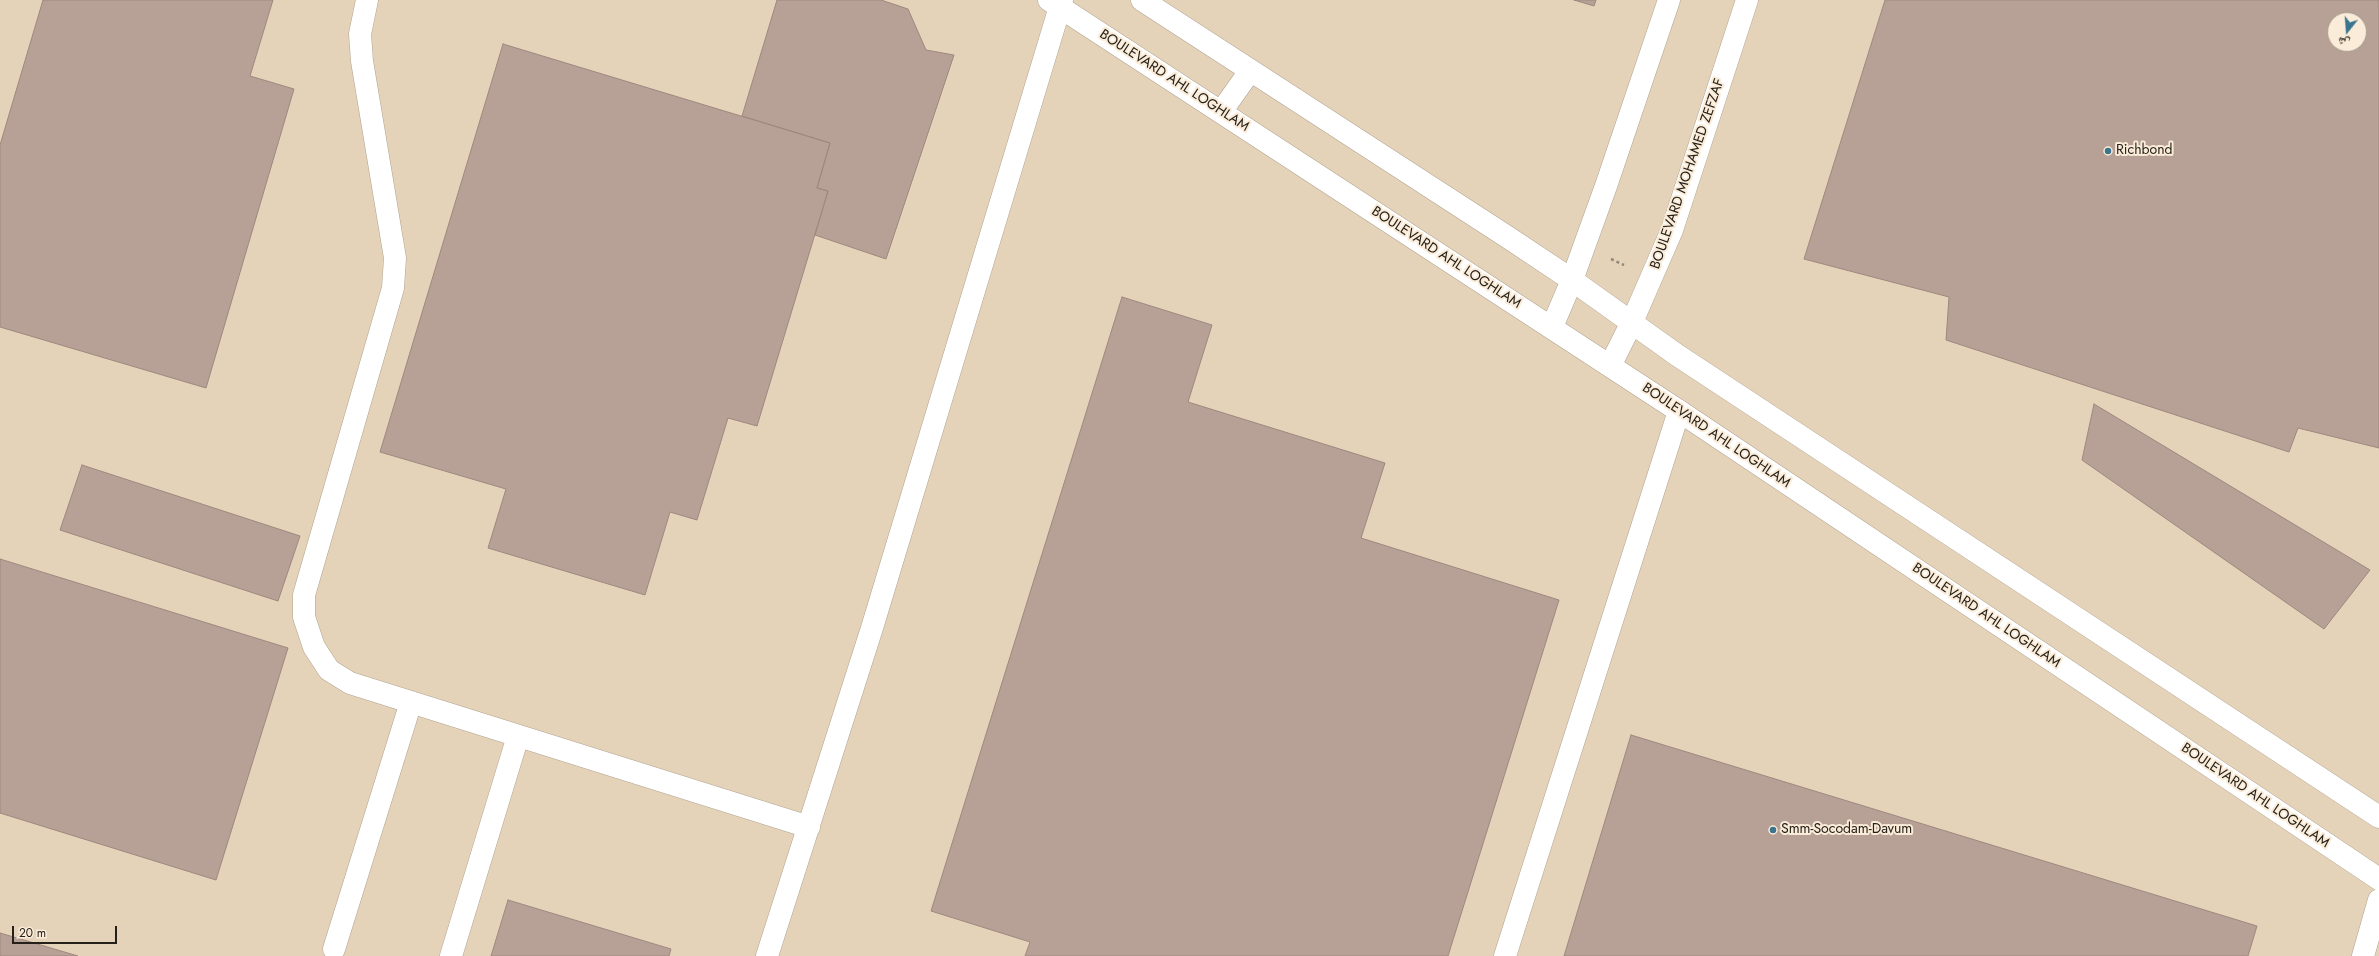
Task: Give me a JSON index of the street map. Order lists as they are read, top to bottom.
{
  "streets": {
    "main road": ["BOULEVARD AHL LOGHLAM", "BOULEVARD MOHAMED ZEFZAF"]
  },
  "crossings": [
    ["BOULEVARD AHL LOGHLAM", "BOULEVARD MOHAMED ZEFZAF"]
  ],
  "places": ["Richbond", "Smm-Socodam-Davum"],
  "scale_bar": "20 m",
  "north": "bottom"
}
